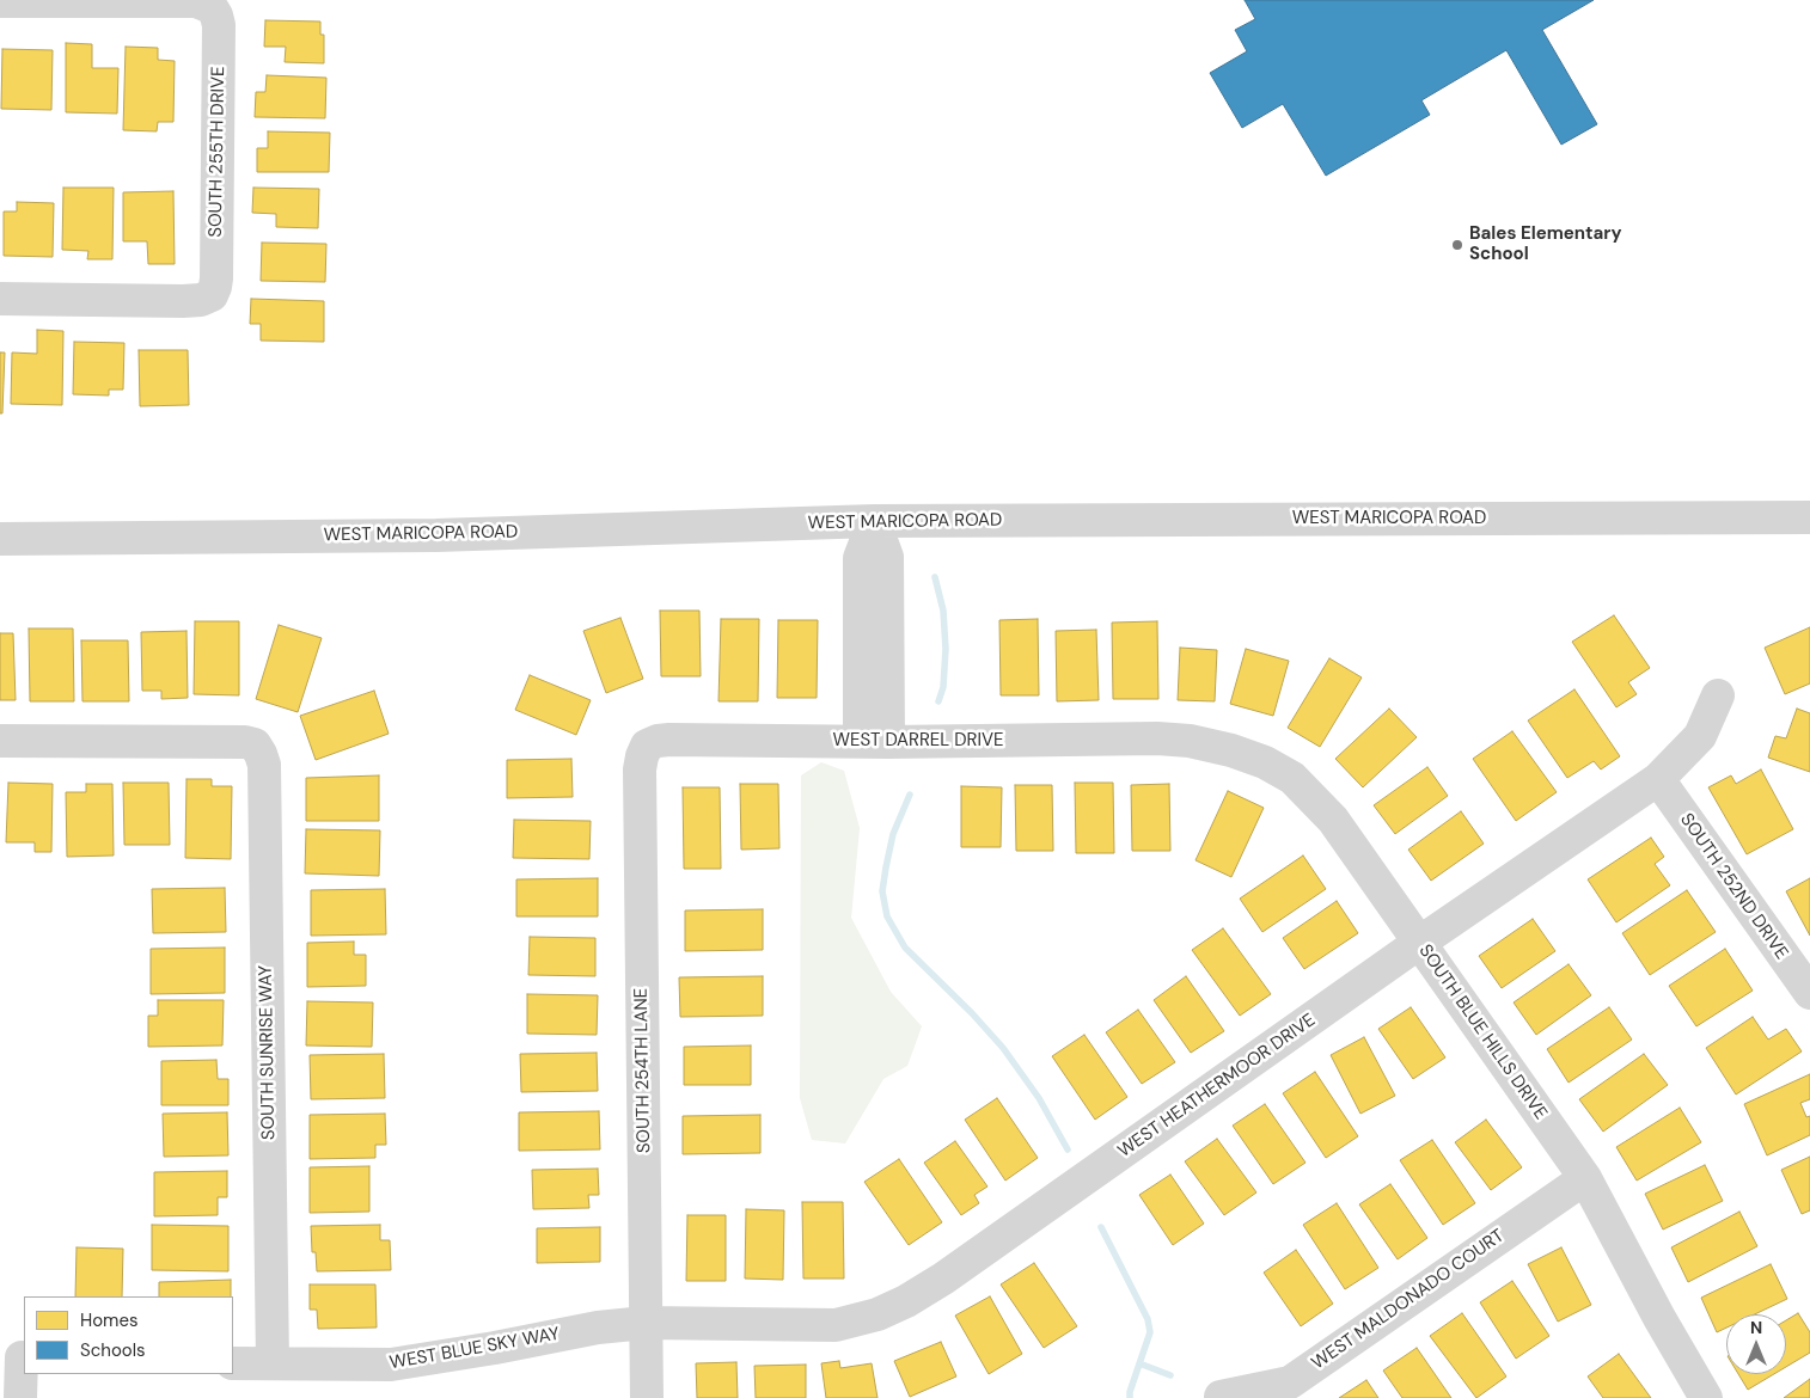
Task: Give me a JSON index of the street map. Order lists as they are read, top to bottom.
{
  "streets": {
    "street": [
      "SOUTH 255TH DRIVE",
      "WEST MARICOPA ROAD",
      "WEST DARREL DRIVE",
      "SOUTH 252ND DRIVE",
      "SOUTH BLUE HILLS DRIVE",
      "SOUTH SUNRISE WAY",
      "SOUTH 254TH LANE",
      "WEST HEATHERMOOR DRIVE",
      "WEST MALDONADO COURT",
      "WEST BLUE SKY WAY"
    ]
  },
  "crossings": [
    ["WEST DARREL DRIVE", "SOUTH BLUE HILLS DRIVE"],
    ["WEST DARREL DRIVE", "SOUTH 254TH LANE"],
    ["SOUTH 252ND DRIVE", "WEST HEATHERMOOR DRIVE"],
    ["SOUTH BLUE HILLS DRIVE", "WEST HEATHERMOOR DRIVE"],
    ["SOUTH BLUE HILLS DRIVE", "WEST MALDONADO COURT"],
    ["SOUTH SUNRISE WAY", "WEST BLUE SKY WAY"],
    ["SOUTH 254TH LANE", "WEST HEATHERMOOR DRIVE"],
    ["SOUTH 254TH LANE", "WEST BLUE SKY WAY"],
    ["WEST HEATHERMOOR DRIVE", "WEST BLUE SKY WAY"]
  ],
  "places": ["Bales Elementary School"],
  "legend": ["Homes", "Schools"],
  "north": "top"
}
